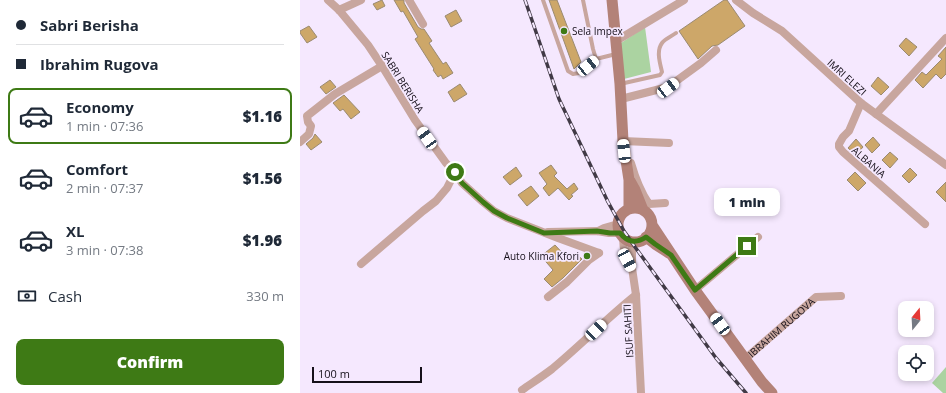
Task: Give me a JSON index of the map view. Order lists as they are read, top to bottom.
{
  "streets": {
    "street": [
      "IMRI ELEZI",
      "SABRI BERISHA",
      "ALBANIA",
      "IBRAHIM RUGOVA",
      "ISUF SAHITI"
    ]
  },
  "crossings": [
    ["IMRI ELEZI", "ALBANIA"],
    ["SABRI BERISHA", "IBRAHIM RUGOVA"],
    ["SABRI BERISHA", "ISUF SAHITI"],
    ["IBRAHIM RUGOVA", "ISUF SAHITI"]
  ],
  "places": ["Sela Impex", "Auto Klima Kfori"],
  "scale_bar": "100 m",
  "north": "top",
  "page": {
    "banner": ["Sabri Berisha", "Ibrahim Rugova"],
    "list": [
      {
        "name": "Economy",
        "note": "1 min · 07:36",
        "value": "$1.16"
      },
      {
        "name": "Comfort",
        "note": "2 min · 07:37",
        "value": "$1.56"
      },
      {
        "name": "XL",
        "note": "3 min · 07:38",
        "value": "$1.96"
      }
    ],
    "bubble": "1 min",
    "pay": ["Cash", "330 m"],
    "buttons": "Confirm",
    "scale": "100 m"
  }
}
